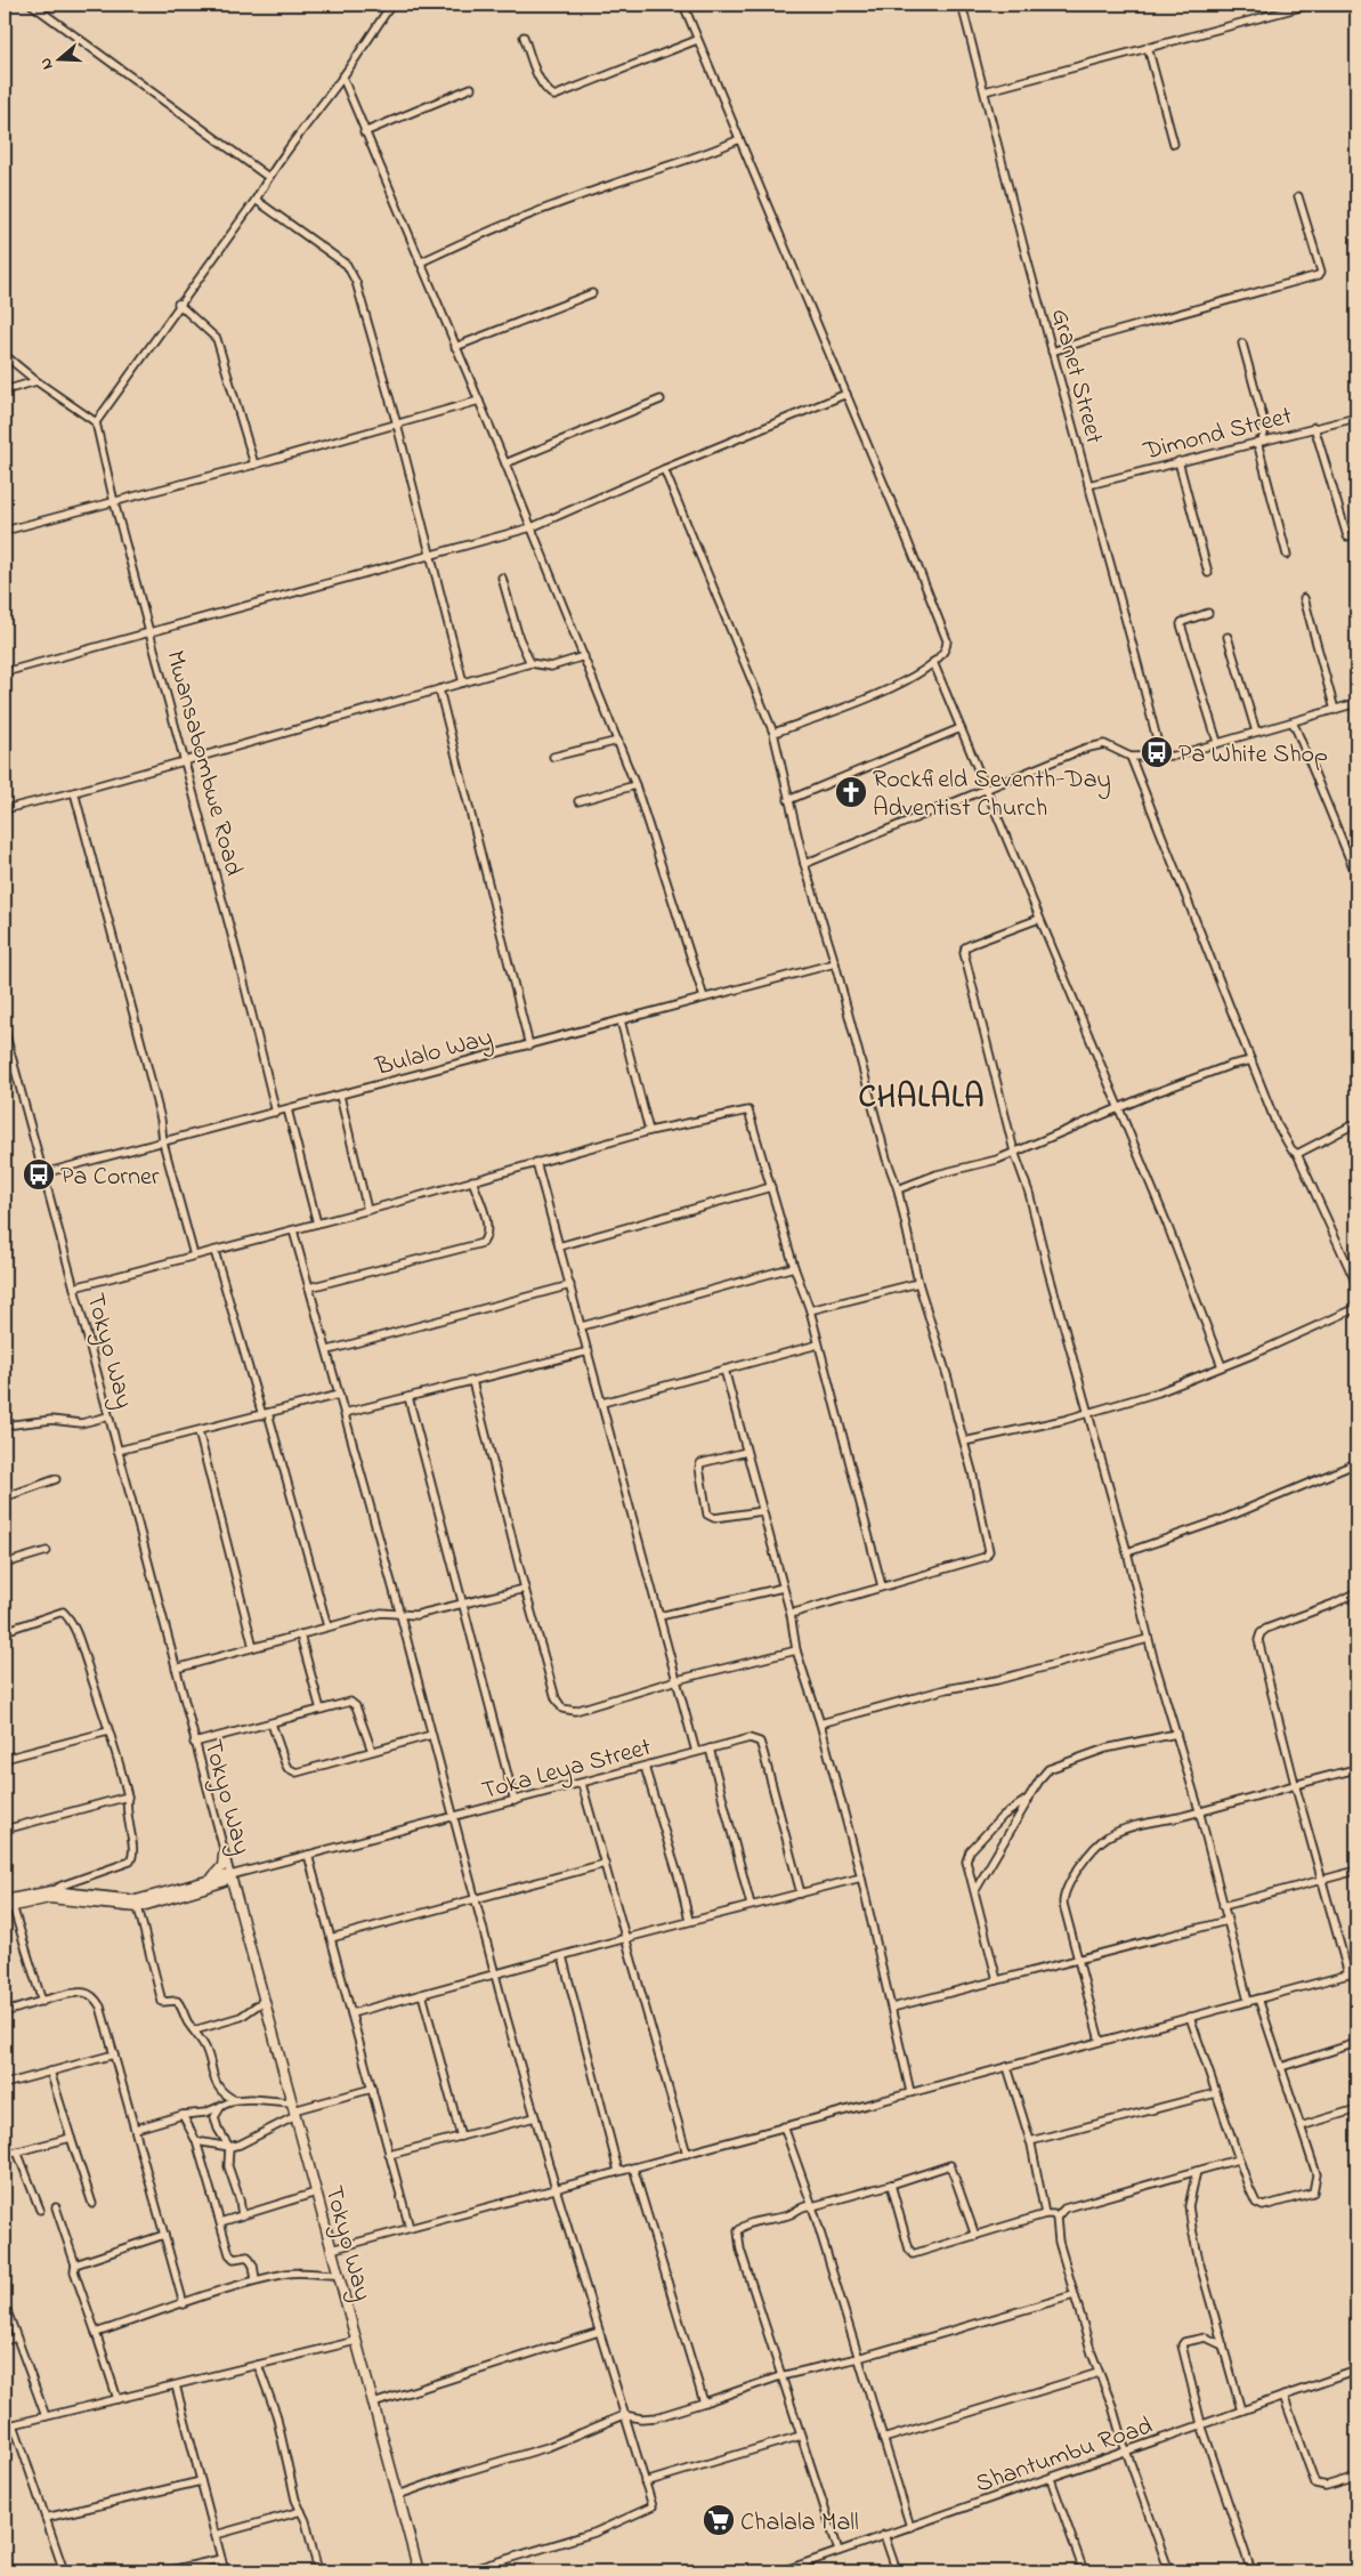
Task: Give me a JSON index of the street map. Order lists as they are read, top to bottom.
{
  "streets": {
    "main road": ["Tokyo Way"],
    "street": [
      "Granet Street",
      "Dimond Street",
      "Mwansabombwe Road",
      "Bulalo Way",
      "Toka Leya Street",
      "Shantumbu Road"
    ]
  },
  "crossings": [
    ["Granet Street", "Dimond Street"],
    ["Mwansabombwe Road", "Bulalo Way"],
    ["Bulalo Way", "Tokyo Way"],
    ["Tokyo Way", "Toka Leya Street"]
  ],
  "districts": ["CHALALA"],
  "places": {
    "bus stop": ["Pa White Shop", "Pa Corner"],
    "church": ["Rockfield Seventh-Day Adventist Church"],
    "supermarket": ["Chalala Mall"]
  },
  "north": "left"
}
